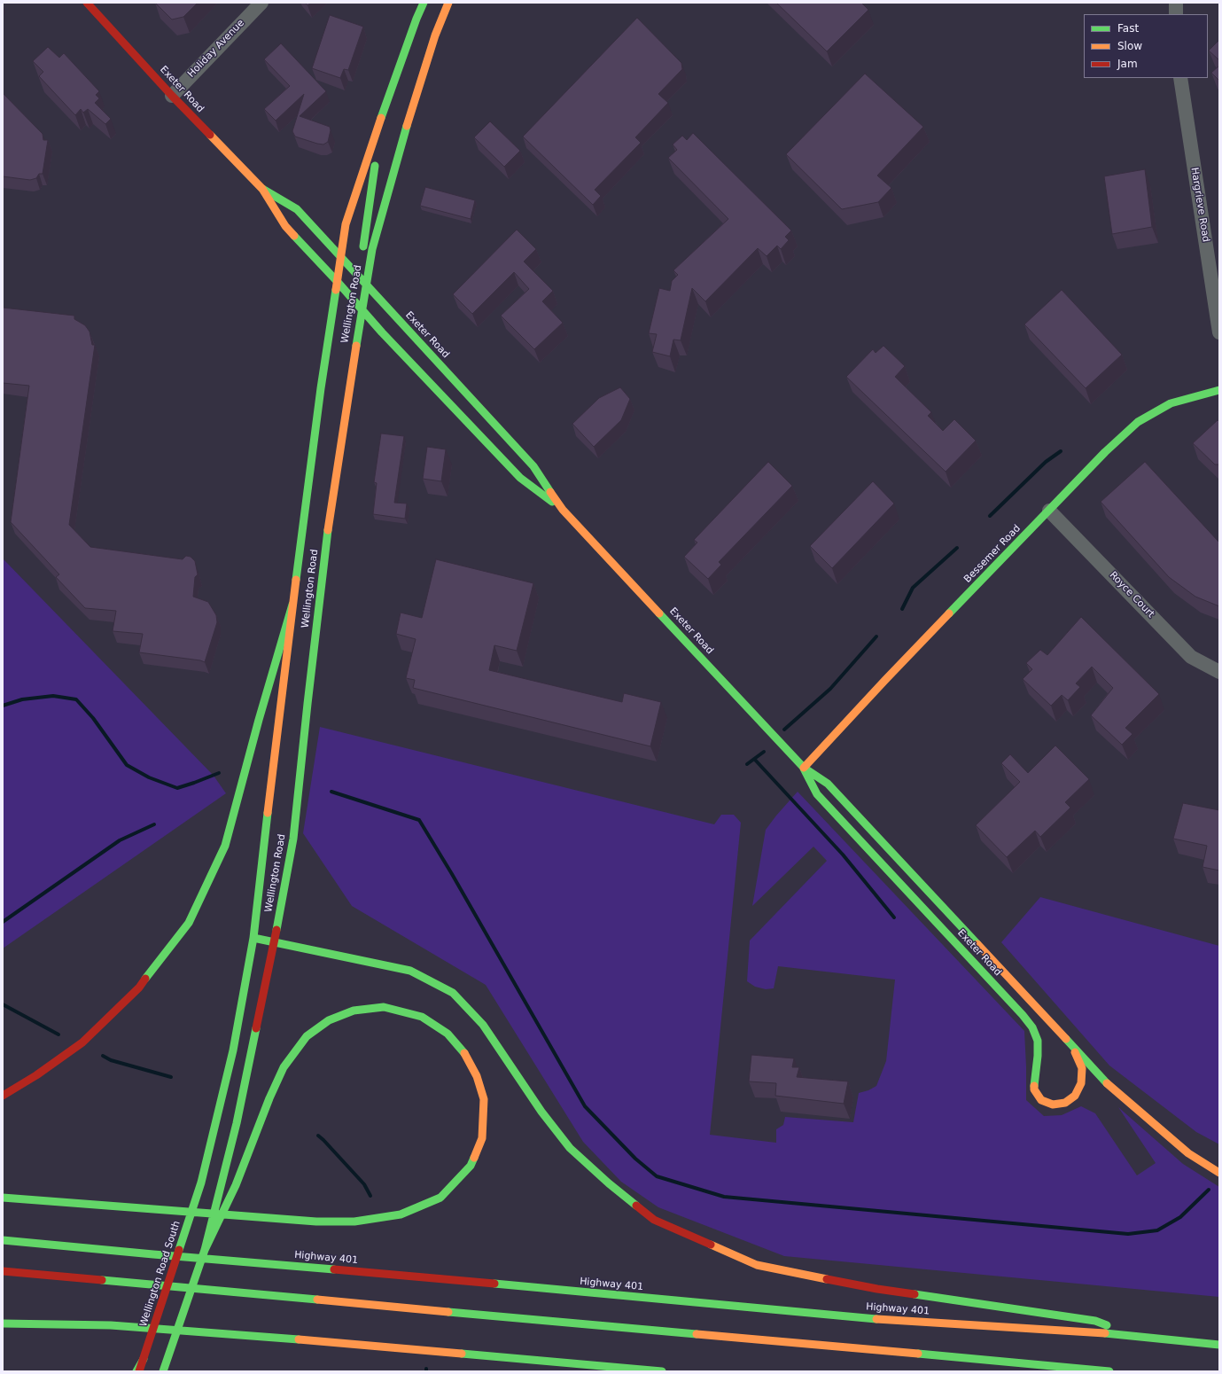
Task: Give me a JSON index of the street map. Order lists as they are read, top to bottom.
{
  "streets": {
    "main road": [
      "Exeter Road",
      "Wellington Road",
      "Bessemer Road",
      "Highway 401",
      "Wellington Road South"
    ],
    "street": ["Holiday Avenue", "Hargrieve Road", "Royce Court"]
  },
  "crossings": [
    ["Holiday Avenue", "Exeter Road"],
    ["Exeter Road", "Wellington Road"],
    ["Exeter Road", "Bessemer Road"],
    ["Wellington Road", "Wellington Road South"],
    ["Bessemer Road", "Royce Court"]
  ],
  "legend": ["Fast", "Slow", "Jam"]
}
